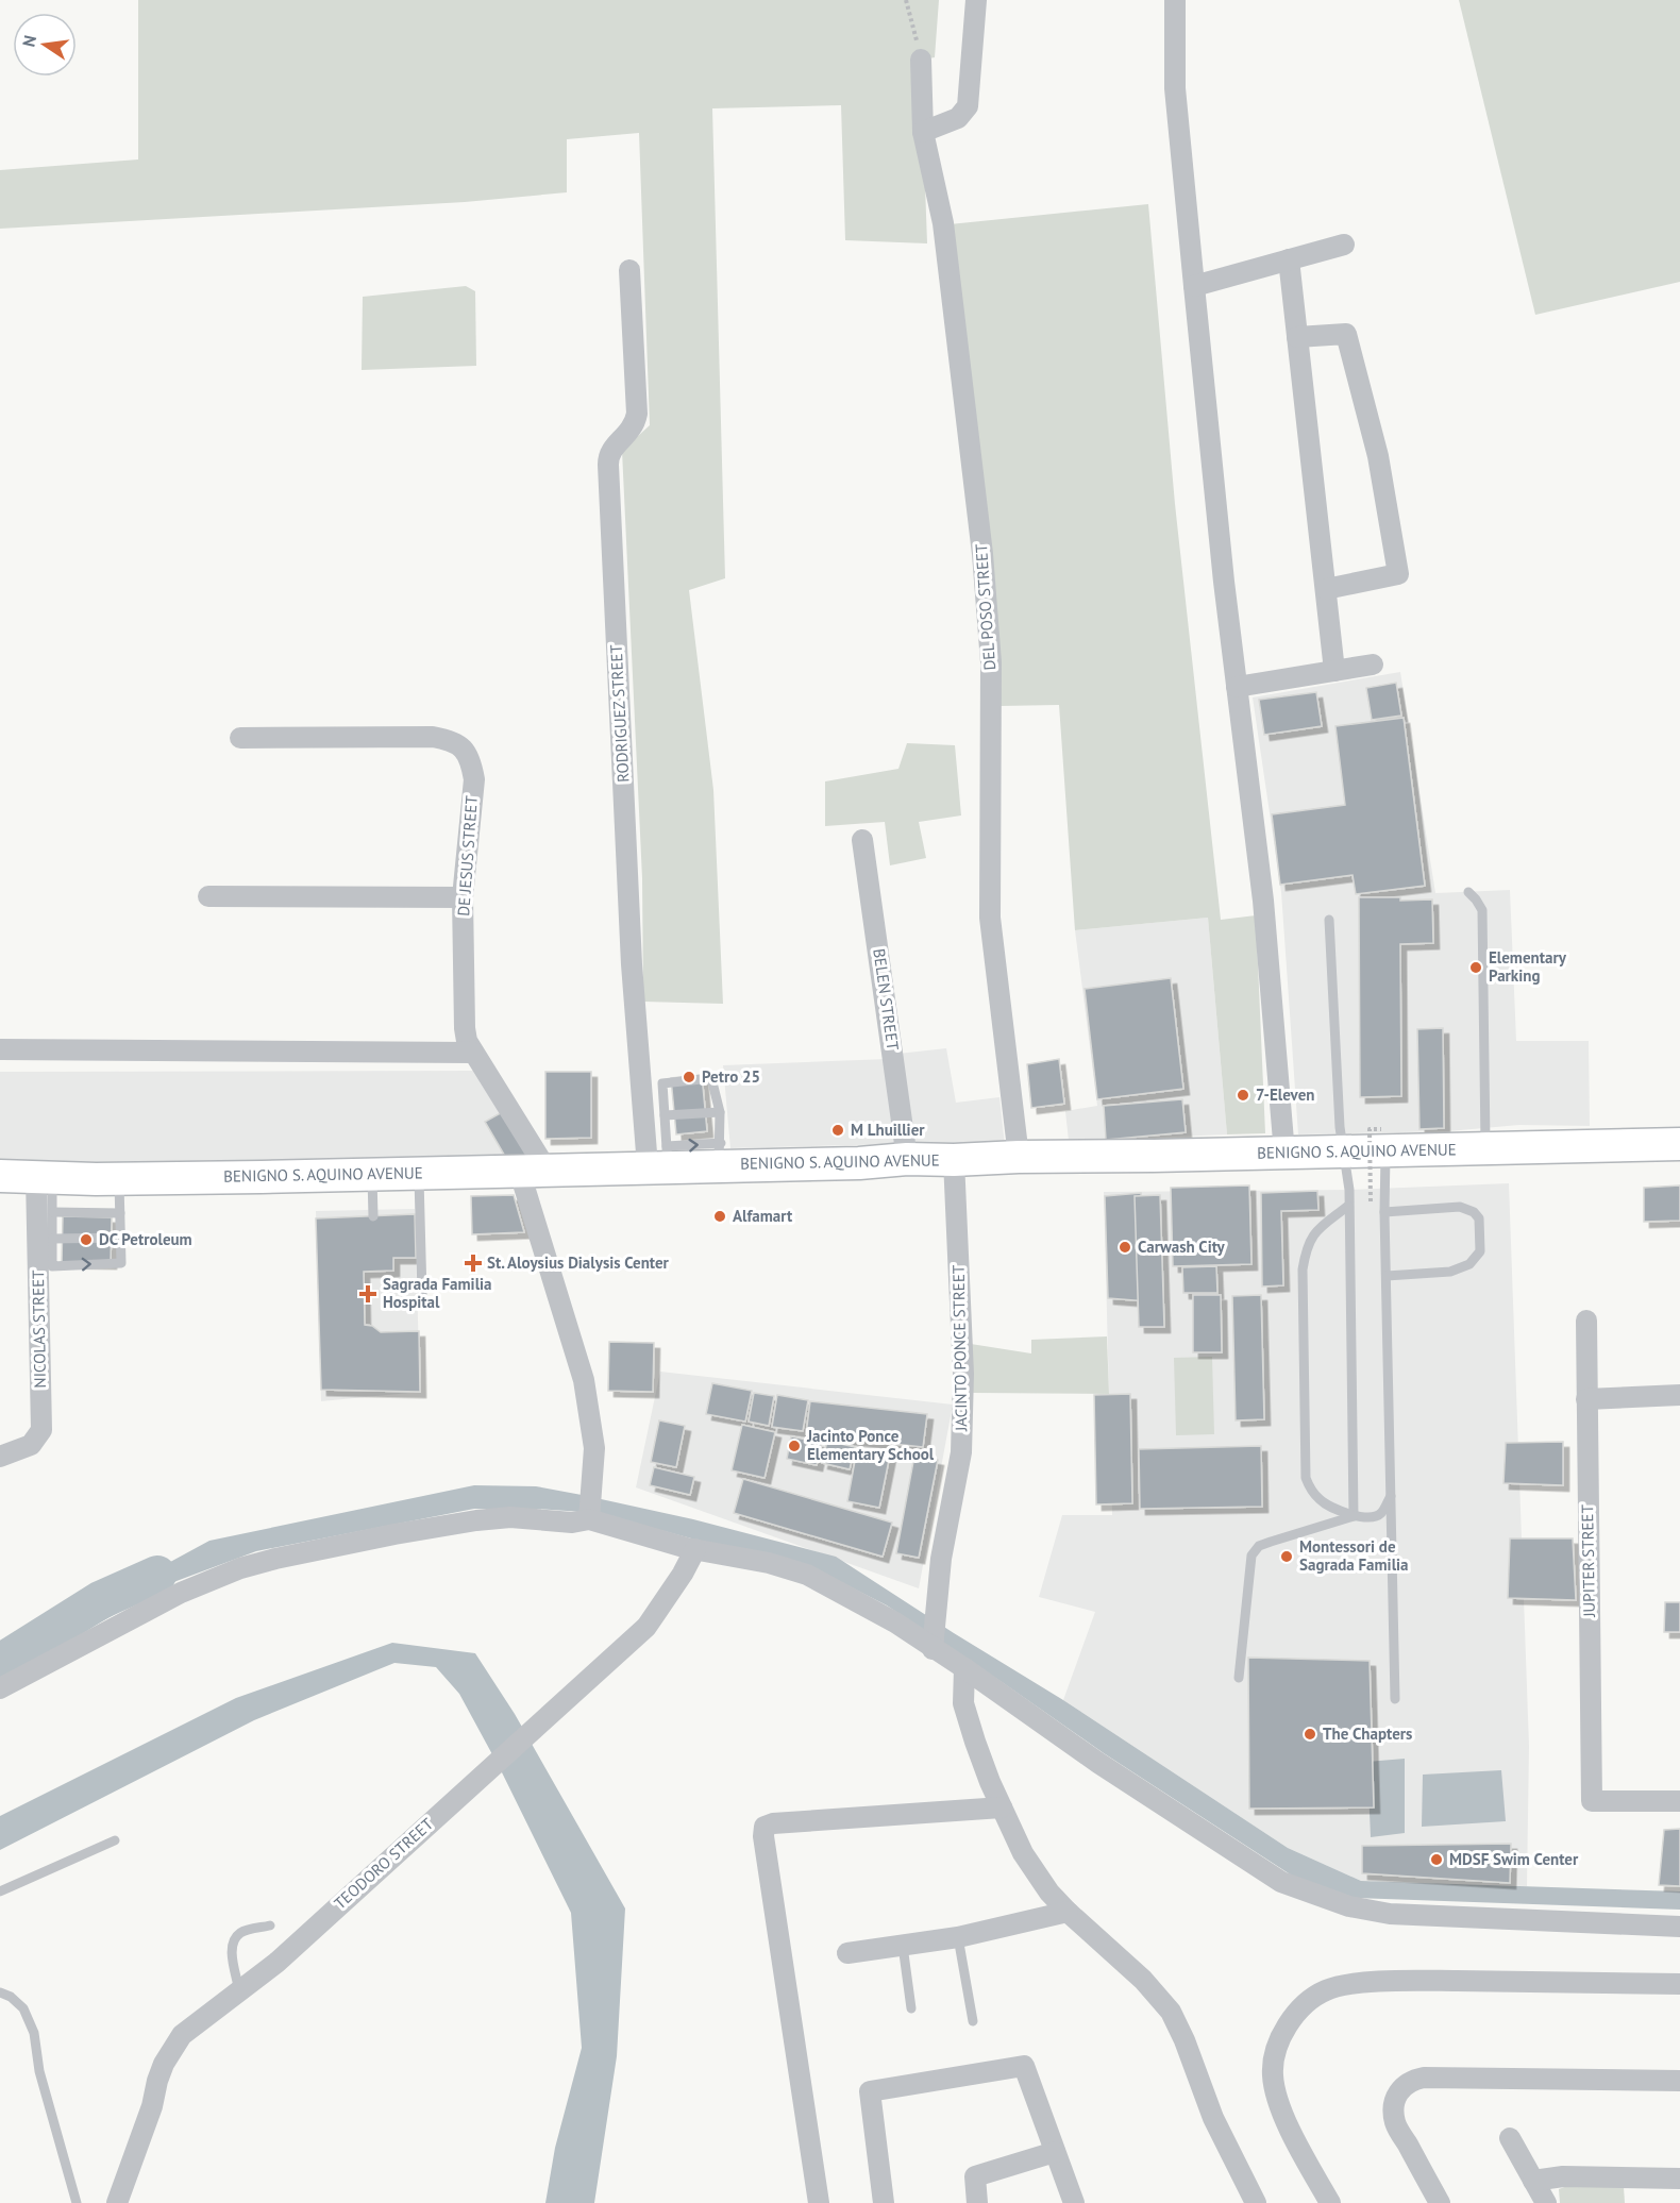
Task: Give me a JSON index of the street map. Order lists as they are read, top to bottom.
{
  "streets": {
    "main road": ["BENIGNO S. AQUINO AVENUE"],
    "street": [
      "DEL POSO STREET",
      "RODRIGUEZ STREET",
      "DE JESUS STREET",
      "BELEN STREET",
      "NICOLAS STREET",
      "JACINTO PONCE STREET",
      "JUPITER STREET",
      "TEODORO STREET"
    ]
  },
  "crossings": [
    ["DEL POSO STREET", "BENIGNO S. AQUINO AVENUE"],
    ["RODRIGUEZ STREET", "BENIGNO S. AQUINO AVENUE"],
    ["DE JESUS STREET", "BENIGNO S. AQUINO AVENUE"],
    ["BELEN STREET", "BENIGNO S. AQUINO AVENUE"],
    ["BENIGNO S. AQUINO AVENUE", "NICOLAS STREET"],
    ["BENIGNO S. AQUINO AVENUE", "JACINTO PONCE STREET"]
  ],
  "places": {
    "other": [
      "Elementary Parking",
      "Petro 25",
      "7-Eleven",
      "M Lhuillier",
      "Alfamart",
      "DC Petroleum",
      "Carwash City",
      "Jacinto Ponce Elementary School",
      "Montessori de Sagrada Familia",
      "The Chapters",
      "MDSF Swim Center"
    ],
    "health": ["St. Aloysius Dialysis Center", "Sagrada Familia Hospital"]
  },
  "north": "left"
}
